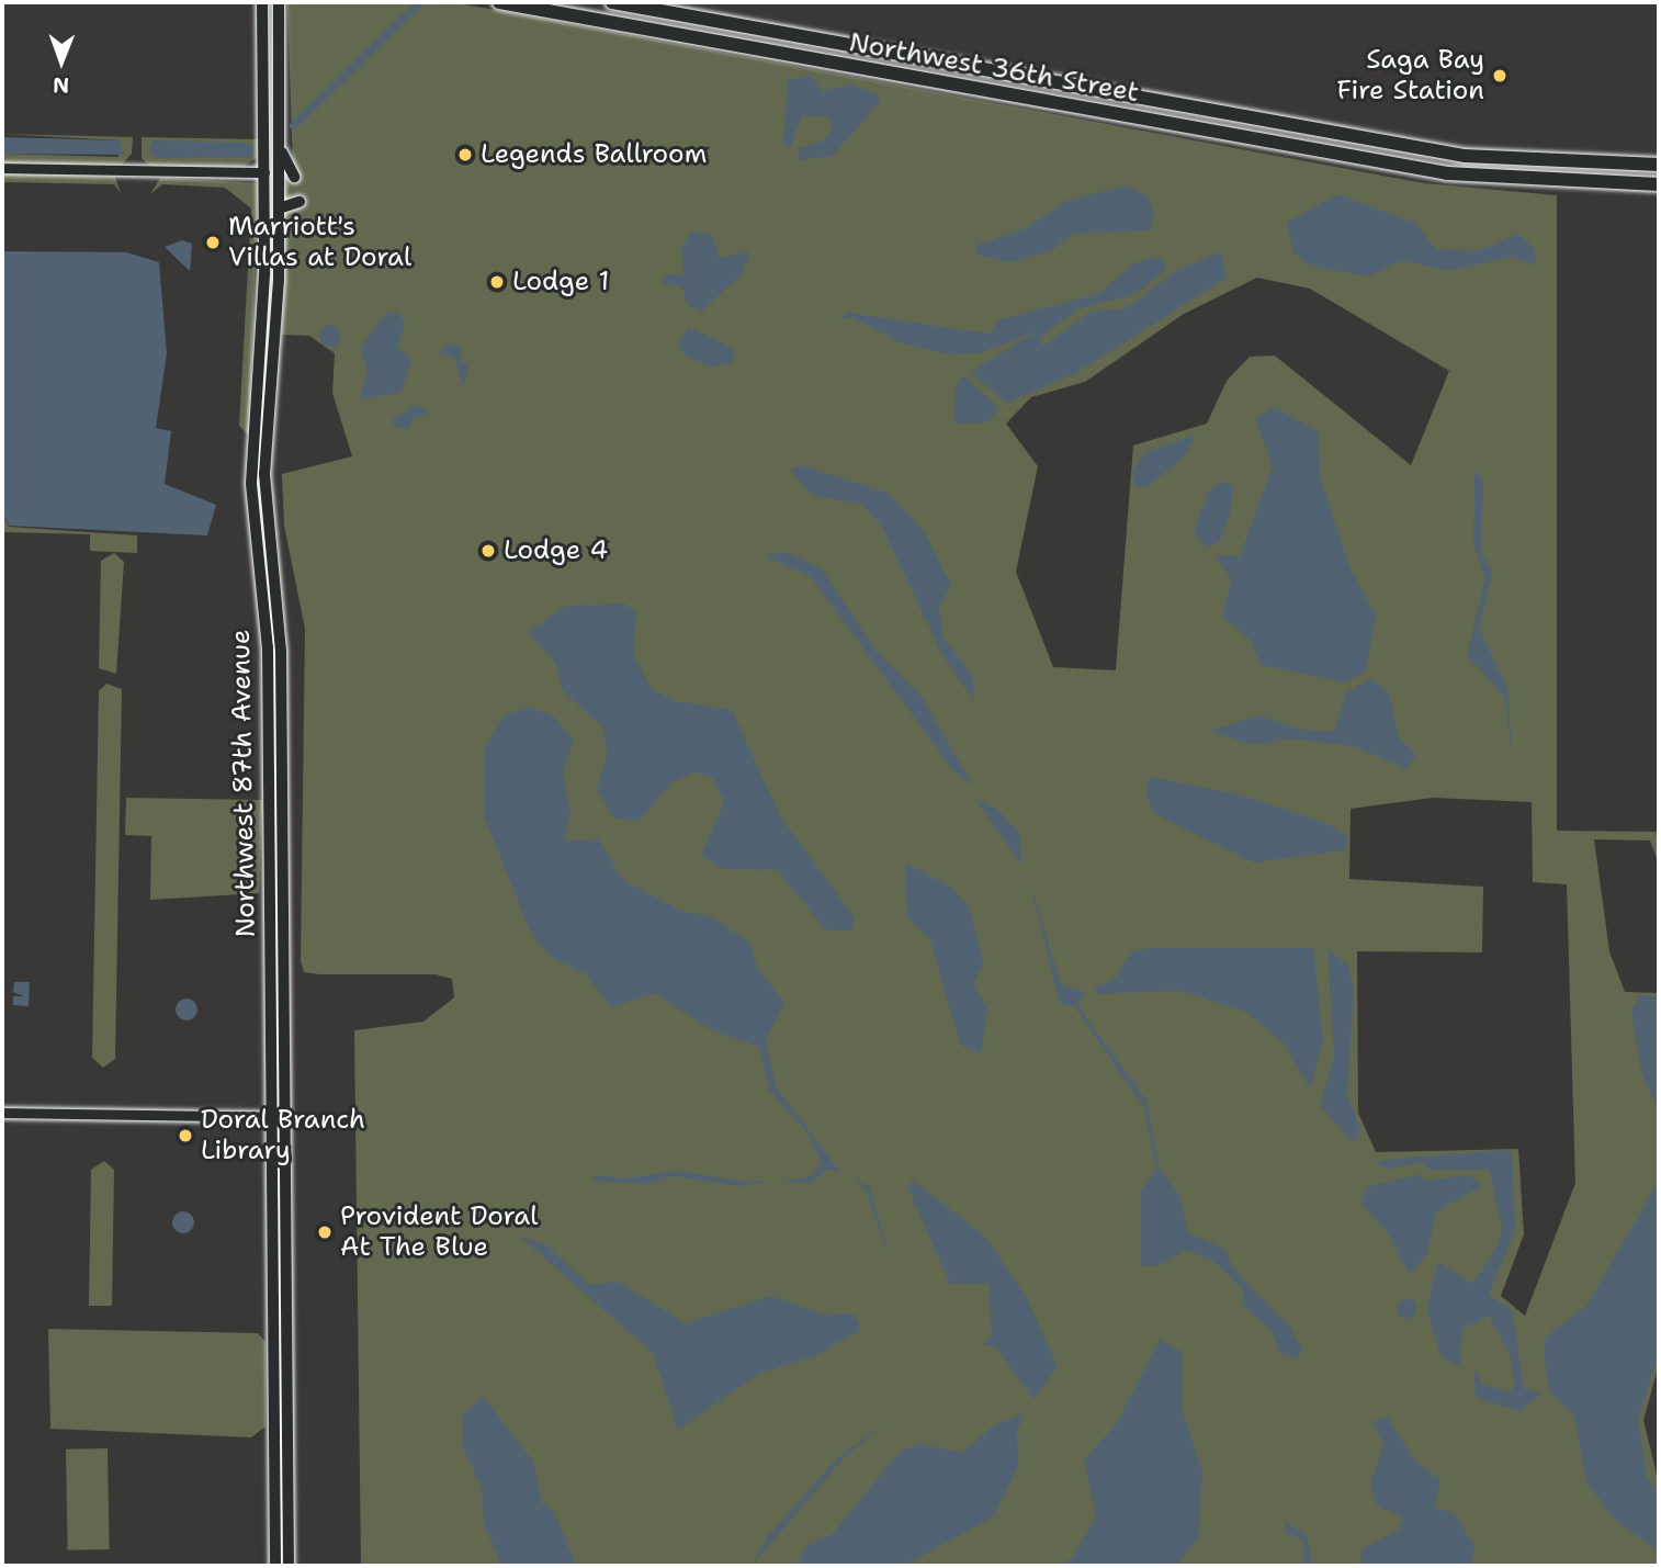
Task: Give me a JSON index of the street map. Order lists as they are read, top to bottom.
{
  "streets": {
    "main road": ["Northwest 36th Street", "Northwest 87th Avenue"]
  },
  "places": [
    "Saga Bay Fire Station",
    "Legends Ballroom",
    "Marriott's Villas at Doral",
    "Lodge 1",
    "Lodge 4",
    "Doral Branch Library",
    "Provident Doral At The Blue"
  ],
  "north": "bottom"
}
